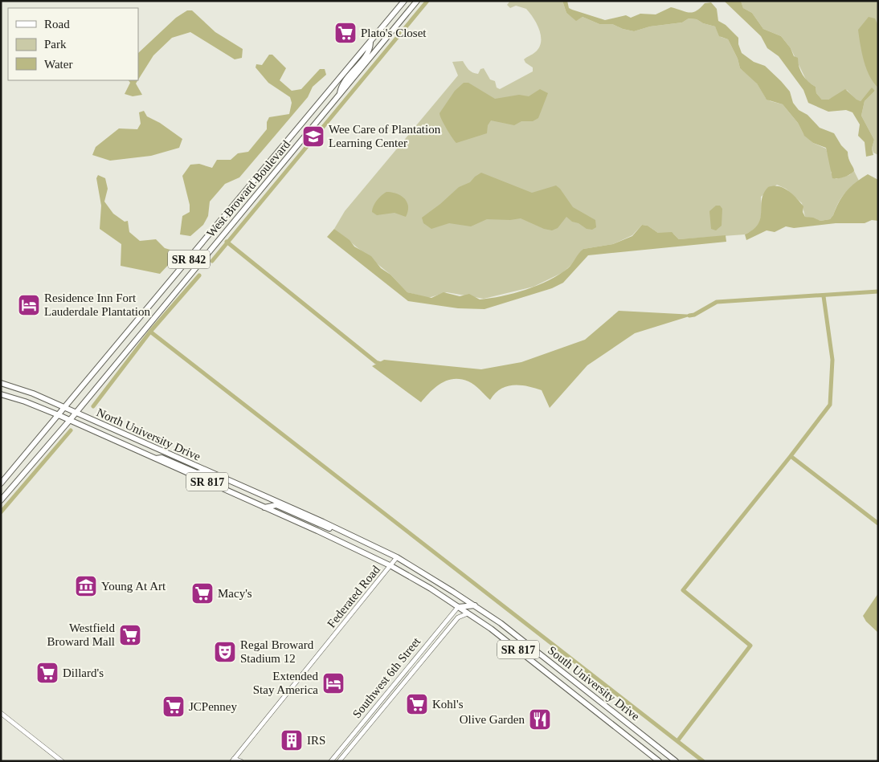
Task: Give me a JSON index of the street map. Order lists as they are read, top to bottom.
{
  "streets": {
    "main road": [
      "West Broward Boulevard",
      "SR 842",
      "North University Drive",
      "SR 817",
      "South University Drive"
    ],
    "street": ["Federated Road", "Southwest 6th Street"]
  },
  "crossings": [
    ["West Broward Boulevard", "North University Drive"],
    ["North University Drive", "Federated Road"],
    ["North University Drive", "South University Drive"],
    ["Federated Road", "South University Drive"],
    ["Southwest 6th Street", "South University Drive"]
  ],
  "places": {
    "supermarket": [
      "Plato's Closet",
      "Macy's",
      "Westfield Broward Mall",
      "Dillard's",
      "Kohl's",
      "JCPenney"
    ],
    "school or university": ["Wee Care of Plantation Learning Center"],
    "hotel": ["Residence Inn Fort Lauderdale Plantation", "Extended Stay America"],
    "museum": ["Young At Art"],
    "theatre": ["Regal Broward Stadium 12"],
    "restaurant": ["Olive Garden"],
    "building": ["IRS"]
  },
  "legend": ["Road", "Park", "Water"]
}
